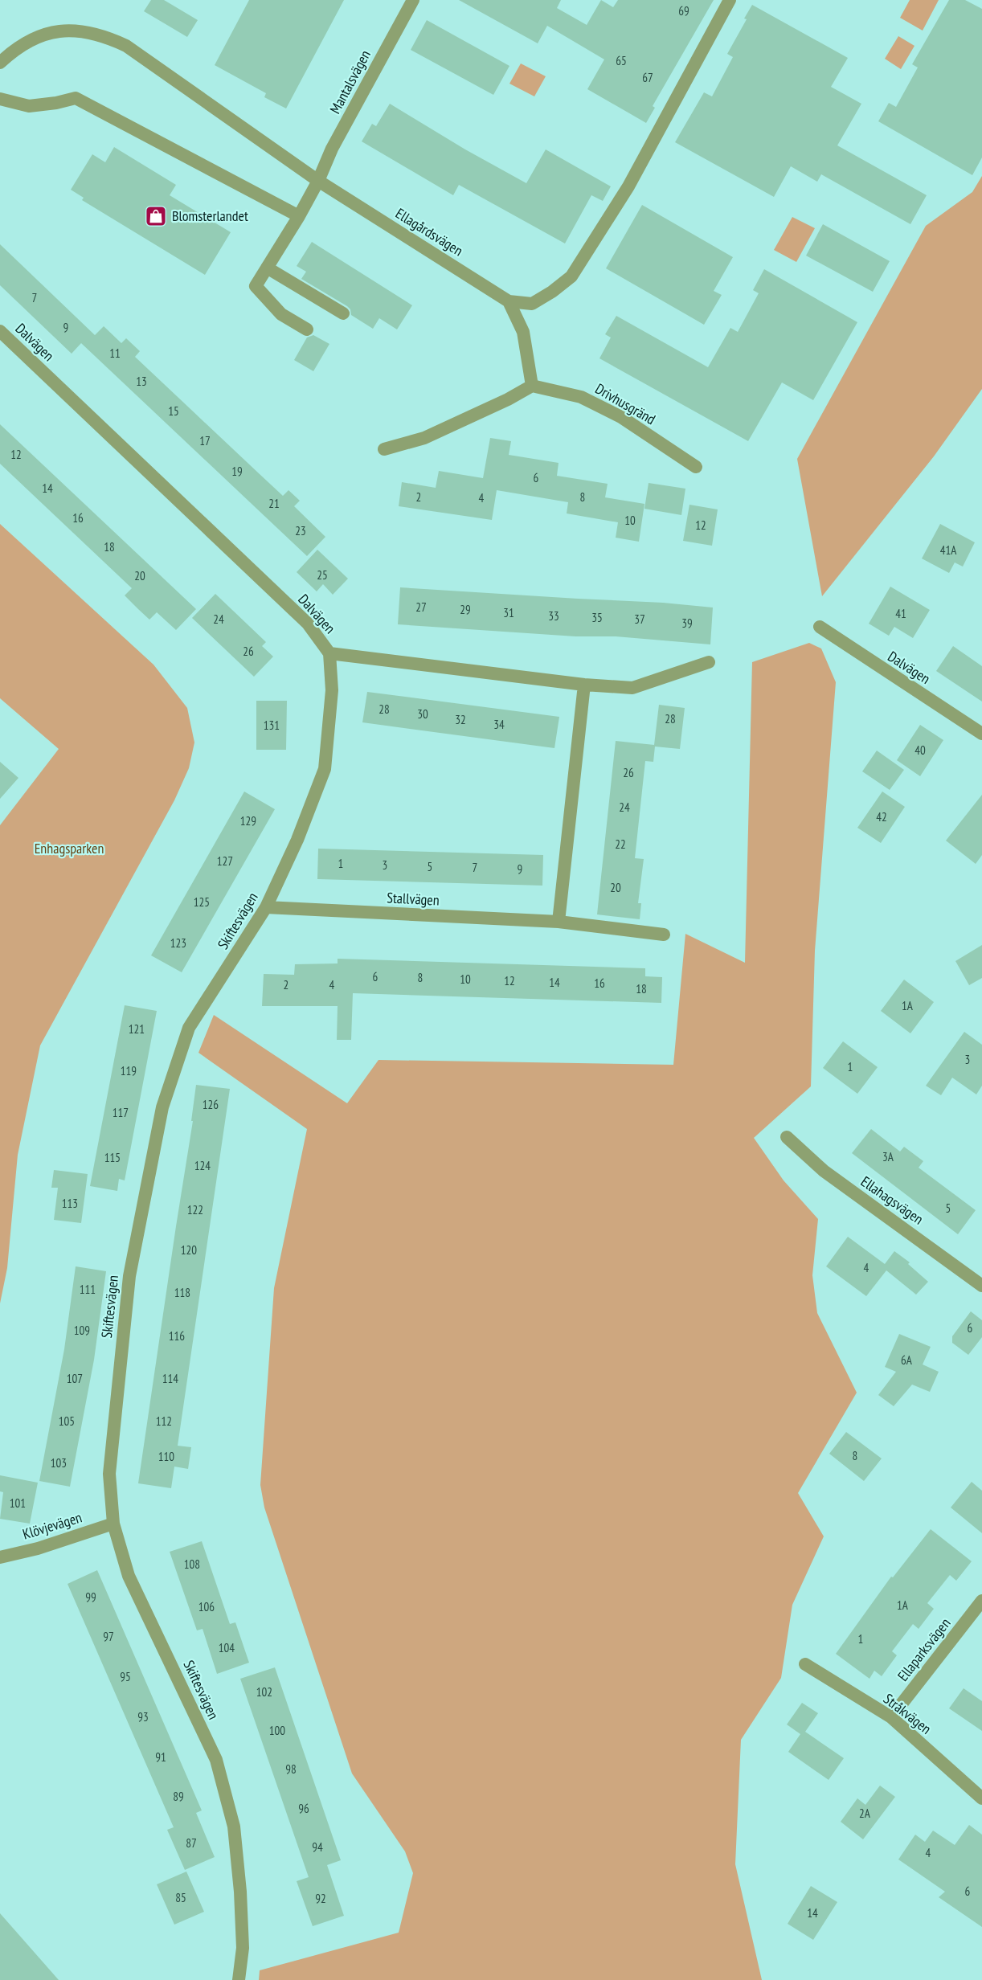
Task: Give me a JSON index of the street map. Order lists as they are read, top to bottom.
{
  "streets": {
    "street": [
      "Mantalsvägen",
      "Ellagårdsvägen",
      "Dalvägen",
      "Drivhusgränd",
      "Stallvägen",
      "Skiftesvägen",
      "Ellahagsvägen",
      "Klövjevägen",
      "Ellaparksvägen",
      "Stråkvägen"
    ]
  },
  "crossings": [
    ["Mantalsvägen", "Ellagårdsvägen"],
    ["Dalvägen", "Skiftesvägen"],
    ["Stallvägen", "Skiftesvägen"],
    ["Skiftesvägen", "Klövjevägen"],
    ["Ellaparksvägen", "Stråkvägen"]
  ],
  "parks": ["Enhagsparken"],
  "places": {
    "shop": ["Blomsterlandet"]
  },
  "house_numbers": [
    "69",
    "65",
    "67",
    "7",
    "9",
    "11",
    "13",
    "15",
    "17",
    "12",
    "19",
    "6",
    "14",
    "2",
    "8",
    "4",
    "21",
    "16",
    "10",
    "12",
    "23",
    "18",
    "41A",
    "25",
    "20",
    "27",
    "29",
    "31",
    "41",
    "33",
    "35",
    "24",
    "37",
    "39",
    "26",
    "28",
    "30",
    "28",
    "32",
    "34",
    "131",
    "40",
    "26",
    "24",
    "42",
    "129",
    "22",
    "127",
    "1",
    "3",
    "5",
    "7",
    "9",
    "20",
    "125",
    "123",
    "6",
    "8",
    "10",
    "12",
    "14",
    "16",
    "2",
    "4",
    "18",
    "1A",
    "121",
    "3",
    "1",
    "119",
    "126",
    "117",
    "3A",
    "115",
    "124",
    "113",
    "5",
    "122",
    "120",
    "4",
    "111",
    "118",
    "6",
    "109",
    "116",
    "6A",
    "107",
    "114",
    "105",
    "112",
    "8",
    "110",
    "103",
    "101",
    "108",
    "99",
    "1A",
    "106",
    "97",
    "1",
    "104",
    "95",
    "102",
    "93",
    "100",
    "91",
    "98",
    "89",
    "96",
    "2A",
    "87",
    "94",
    "4",
    "6",
    "85",
    "92",
    "14"
  ]
}
